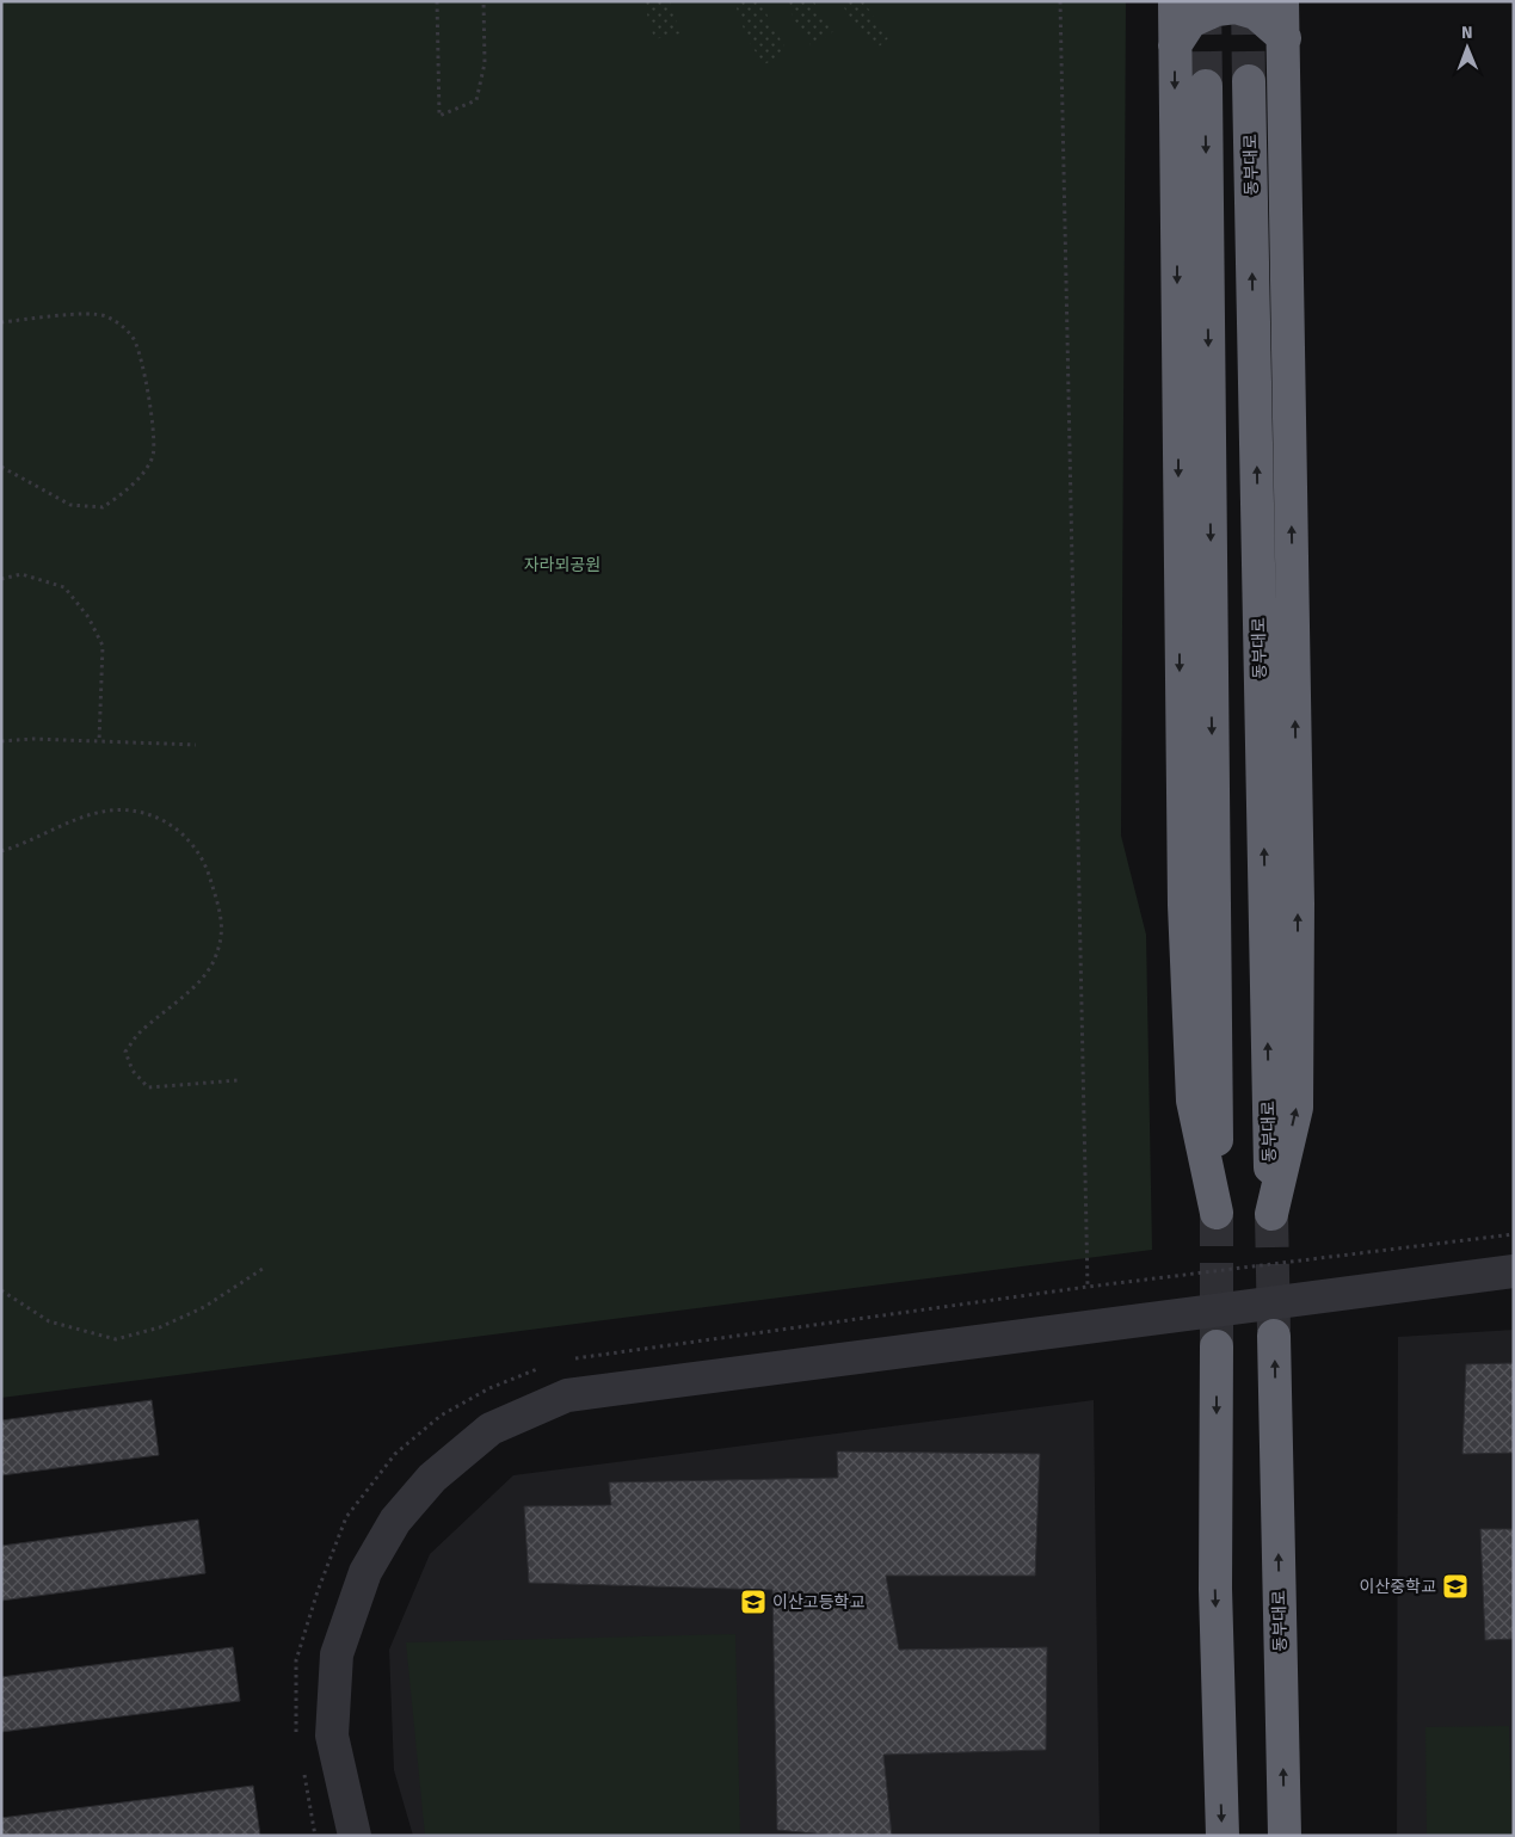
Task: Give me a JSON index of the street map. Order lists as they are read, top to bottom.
{
  "streets": {
    "highway": ["동부대로"]
  },
  "parks": ["자라뫼공원"],
  "places": {
    "school or university": ["이산중학교", "이산고등학교"]
  },
  "north": "top"
}
